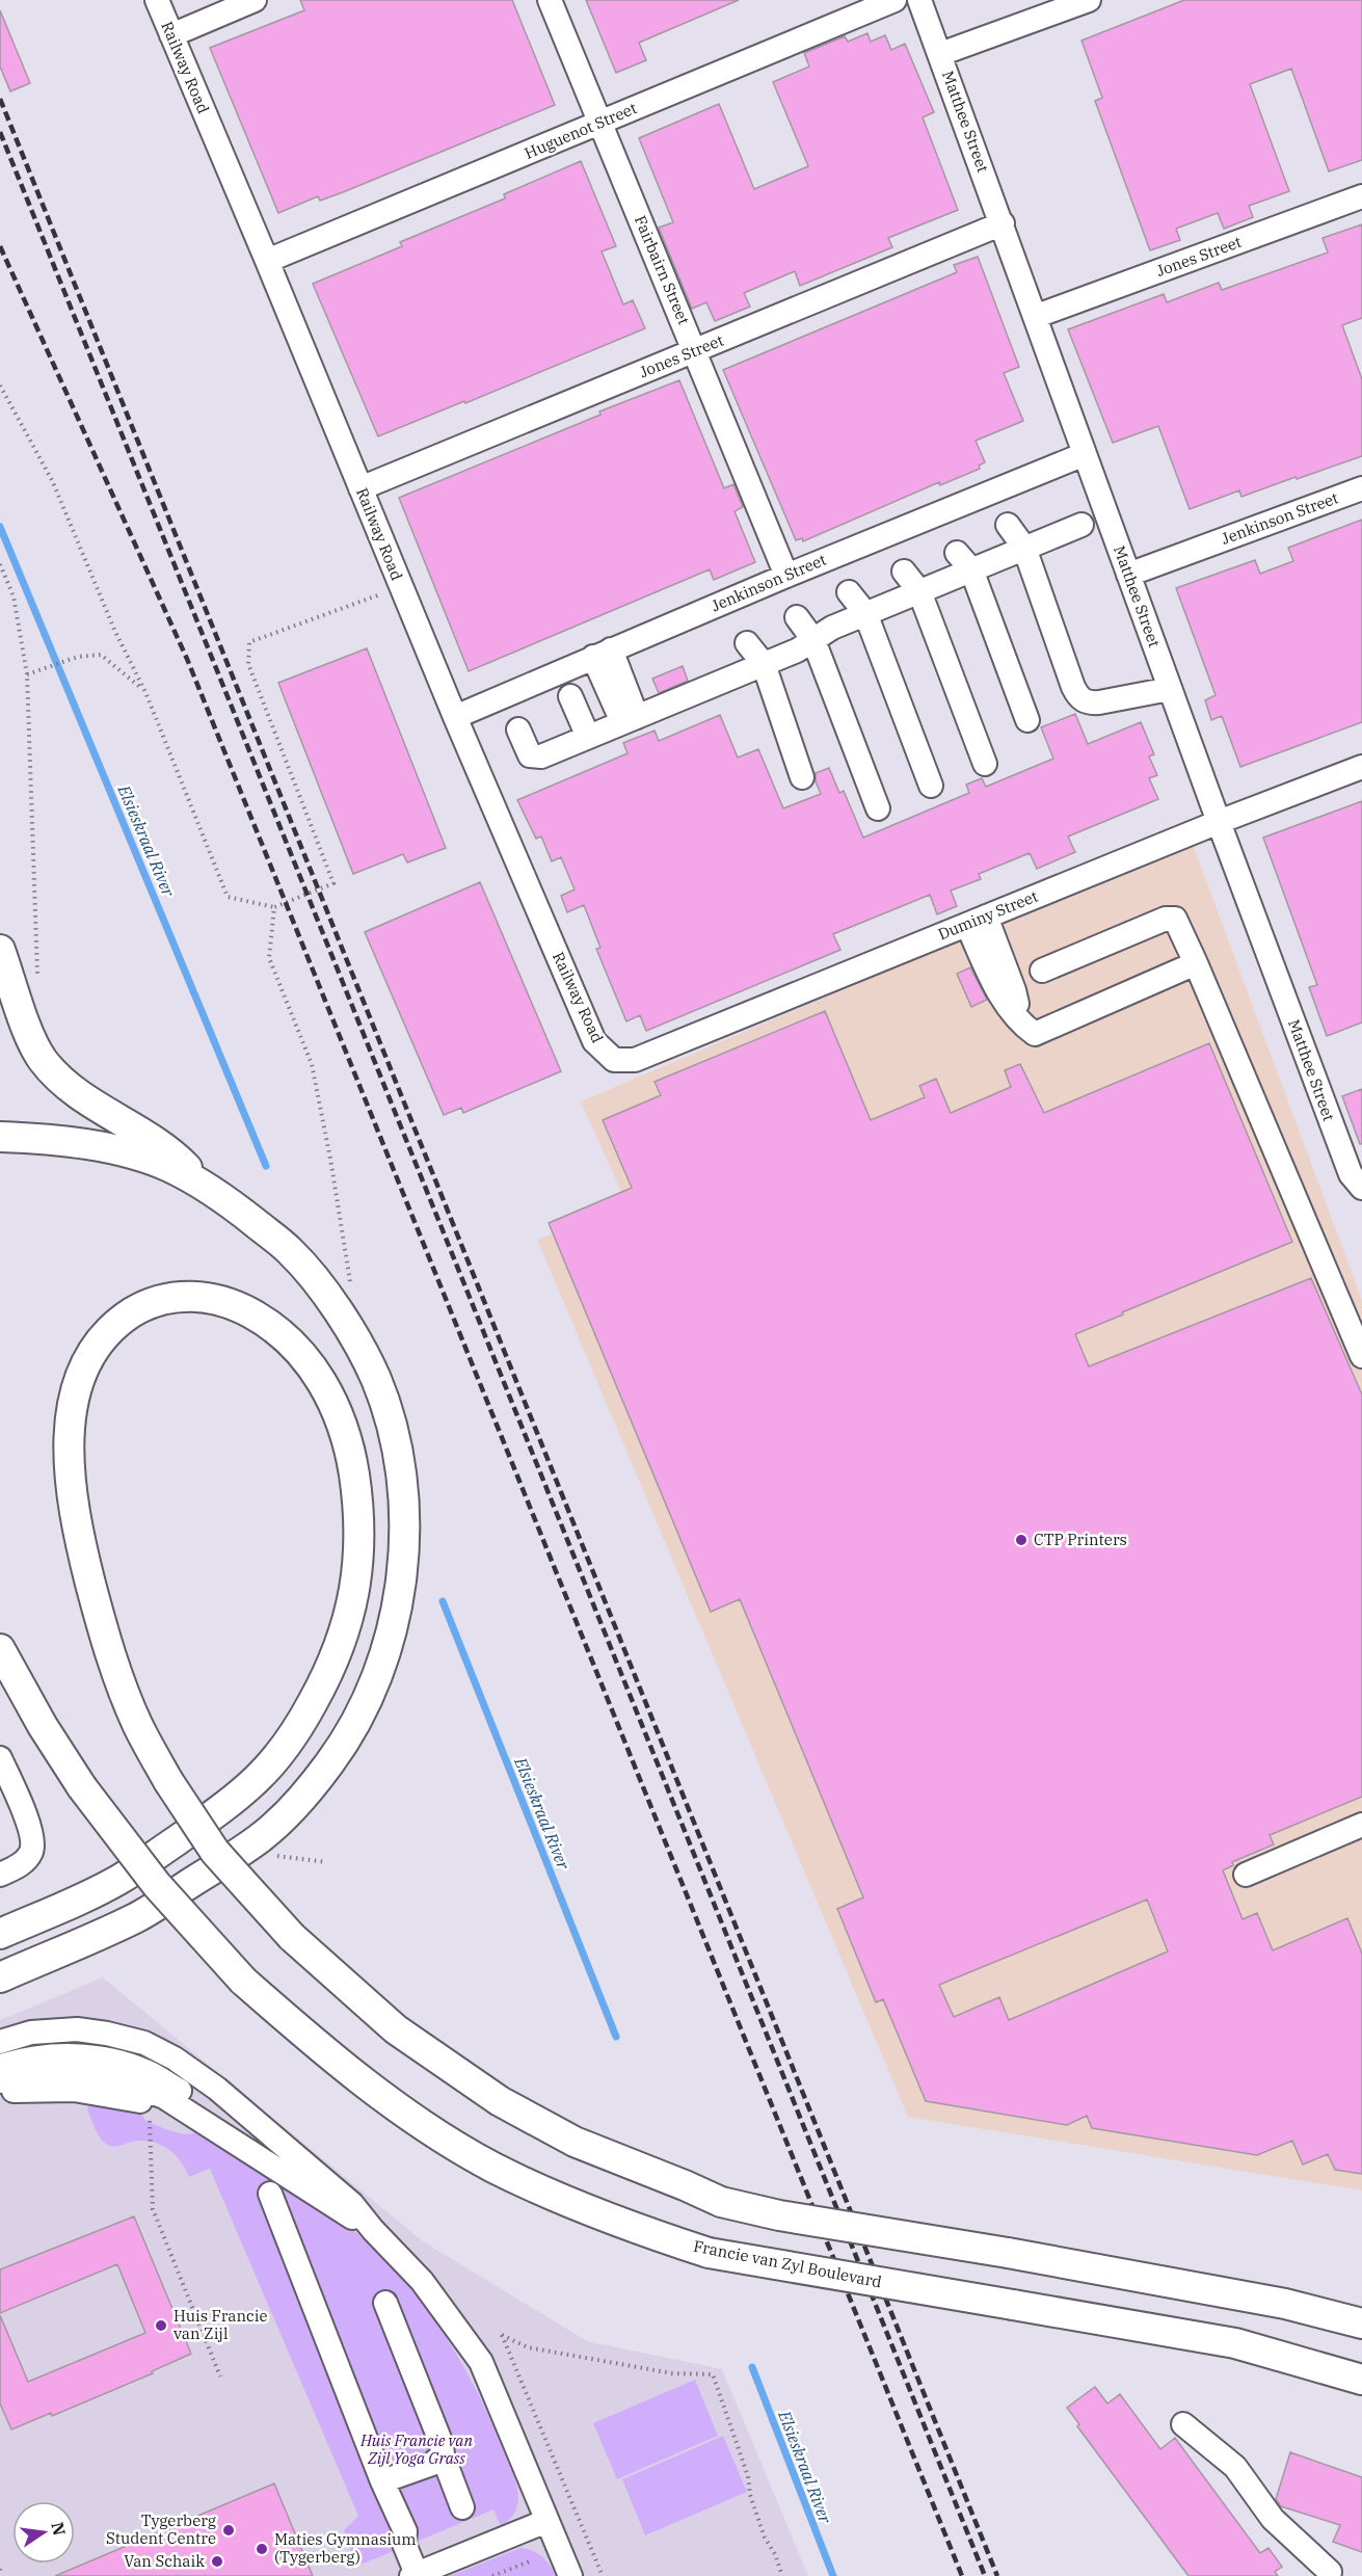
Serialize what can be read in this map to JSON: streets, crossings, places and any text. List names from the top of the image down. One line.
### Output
{"streets":{"main road":["Francie van Zyl Boulevard"],"street":["Railway Road","Matthee Street","Huguenot Street","Jones Street","Fairbairn Street","Jenkinson Street","Duminy Street"]},"crossings":[["Railway Road","Huguenot Street"],["Railway Road","Jones Street"],["Railway Road","Jenkinson Street"],["Railway Road","Duminy Street"],["Matthee Street","Jones Street"],["Matthee Street","Jenkinson Street"],["Matthee Street","Duminy Street"],["Huguenot Street","Fairbairn Street"],["Jones Street","Fairbairn Street"],["Fairbairn Street","Jenkinson Street"]],"water":["Elsieskraal River"],"parks":["Huis Francie van Zijl Yoga Grass"],"places":["CTP Printers","Huis Francie van Zijl","Tygerberg Student Centre","Maties Gymnasium (Tygerberg)","Van Schaik"],"north":"right"}
